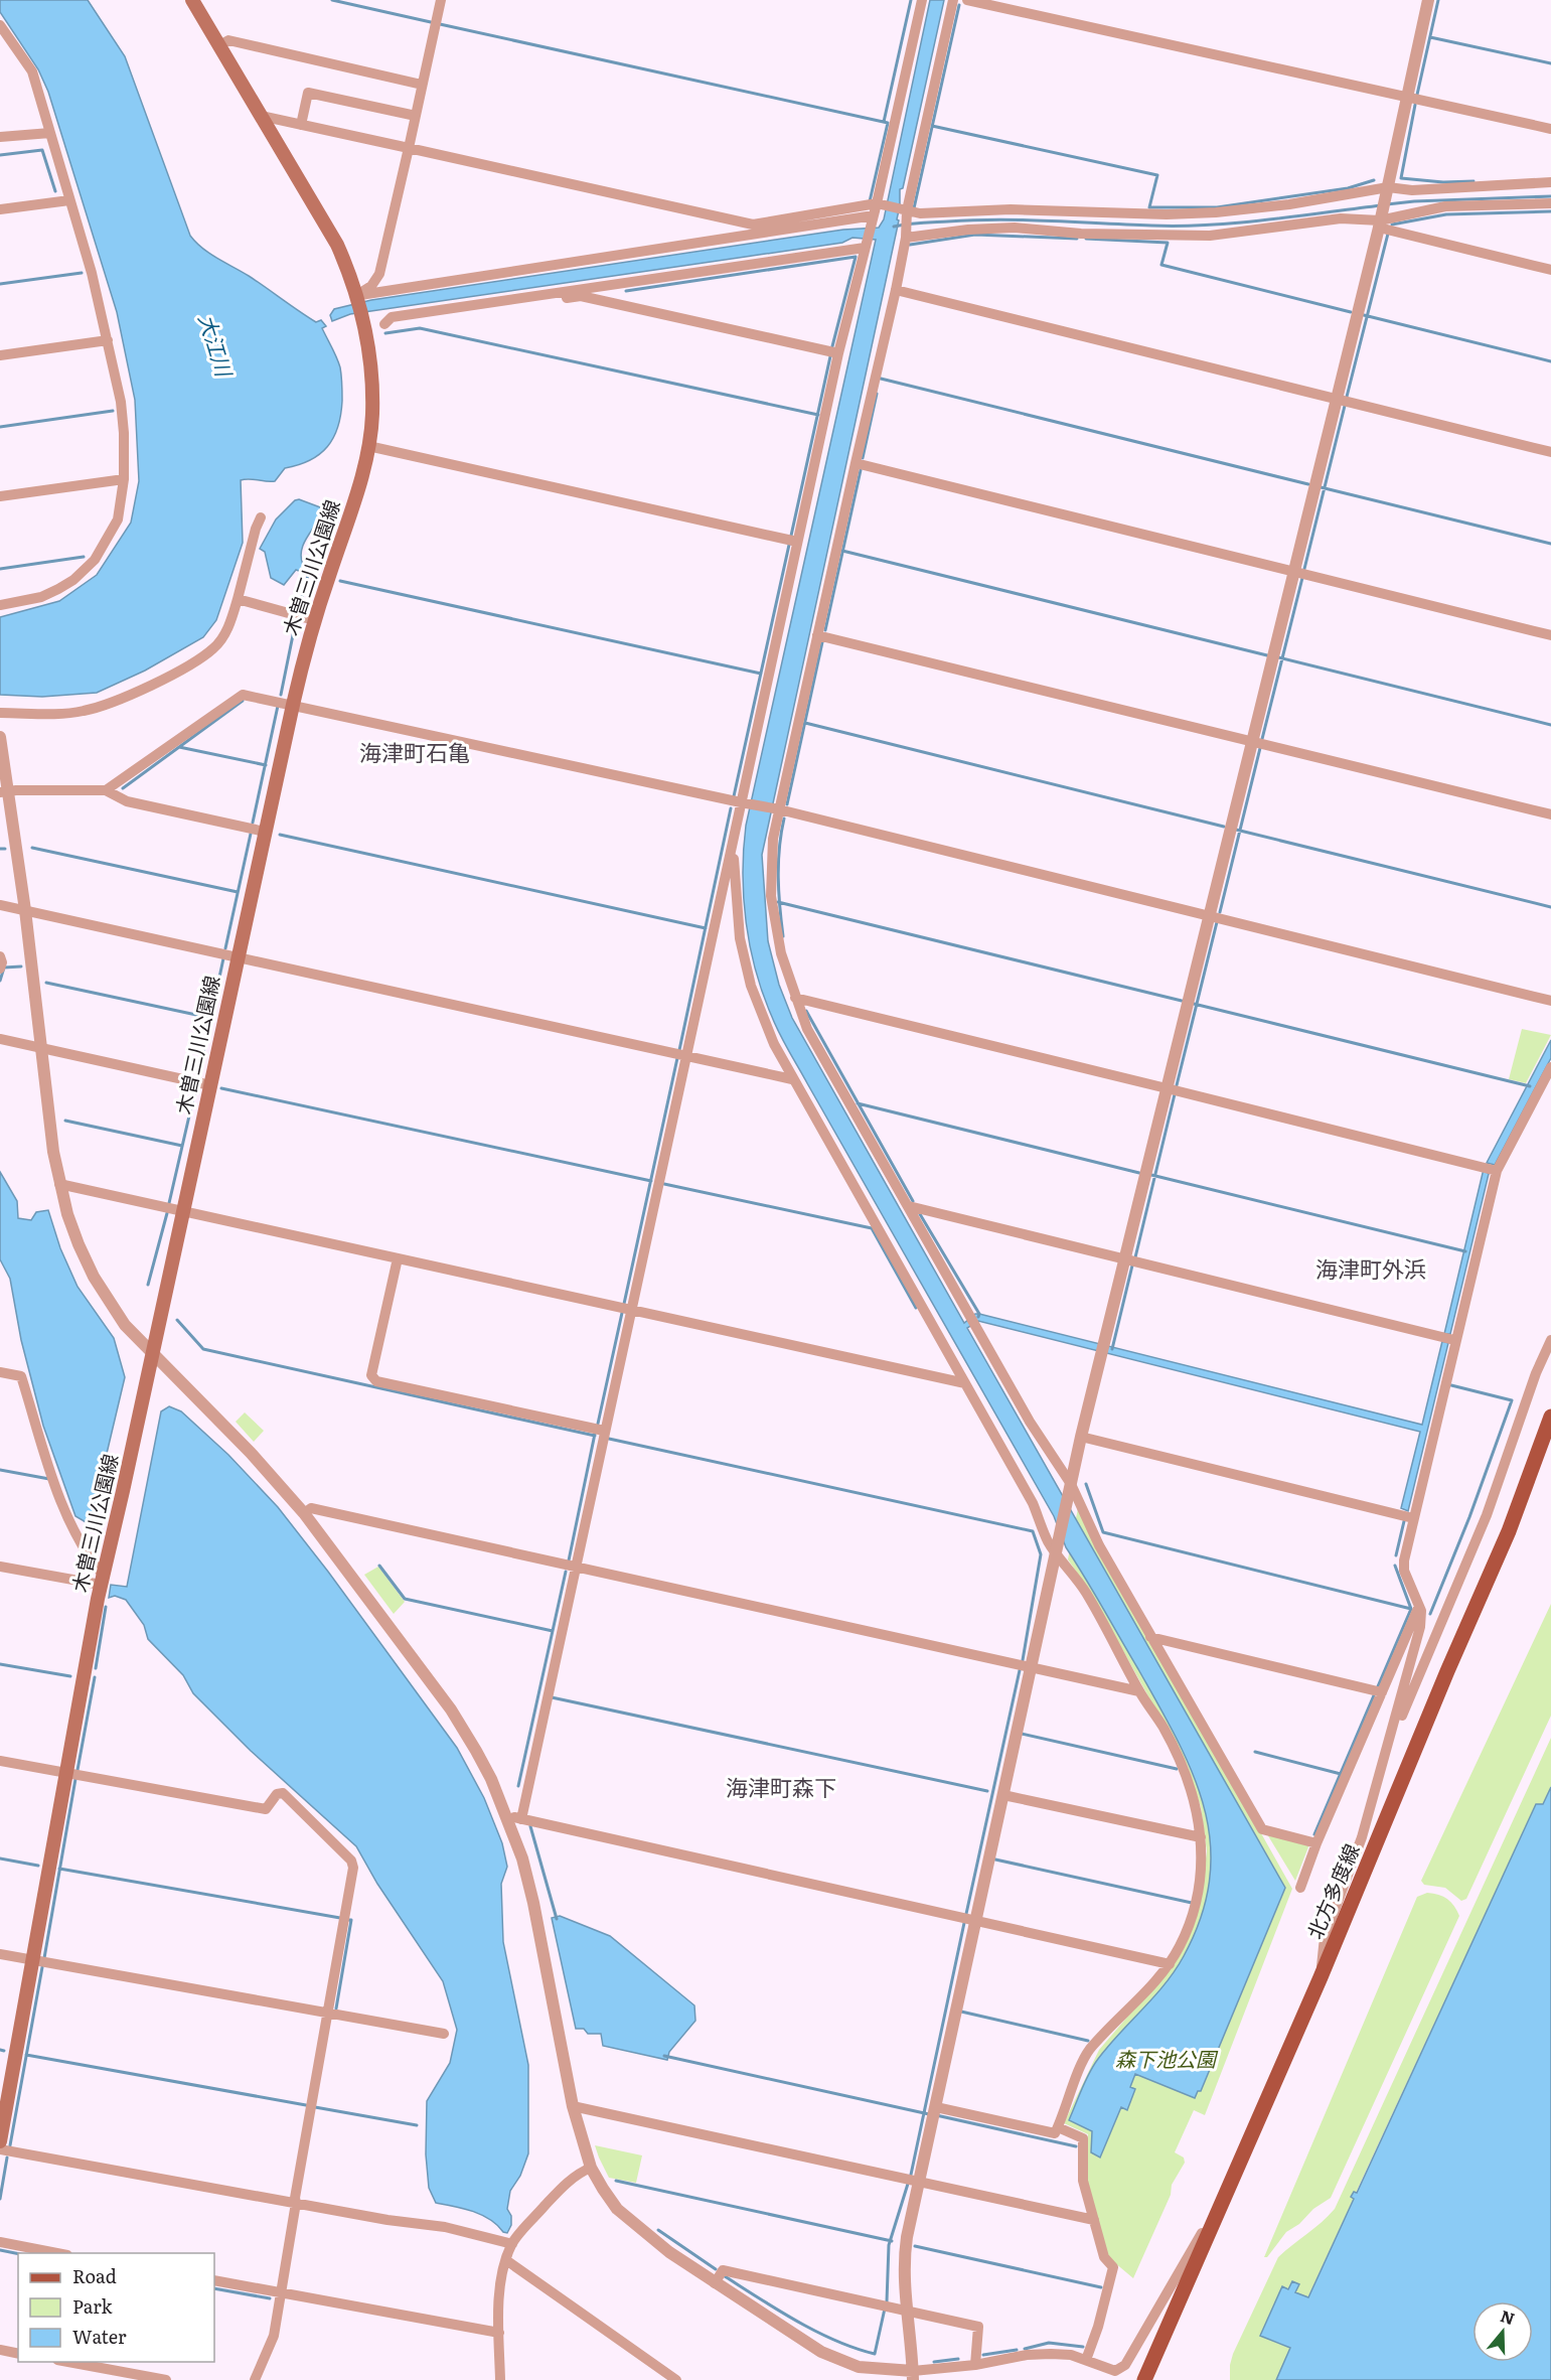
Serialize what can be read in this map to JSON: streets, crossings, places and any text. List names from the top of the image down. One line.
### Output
{"streets":{"main road":["木曽三川公園線","北方多度線"]},"districts":["海津町石亀","海津町外浜","海津町森下"],"water":["大江川"],"parks":["森下池公園"],"legend":["Road","Park","Water"],"north":"top"}
